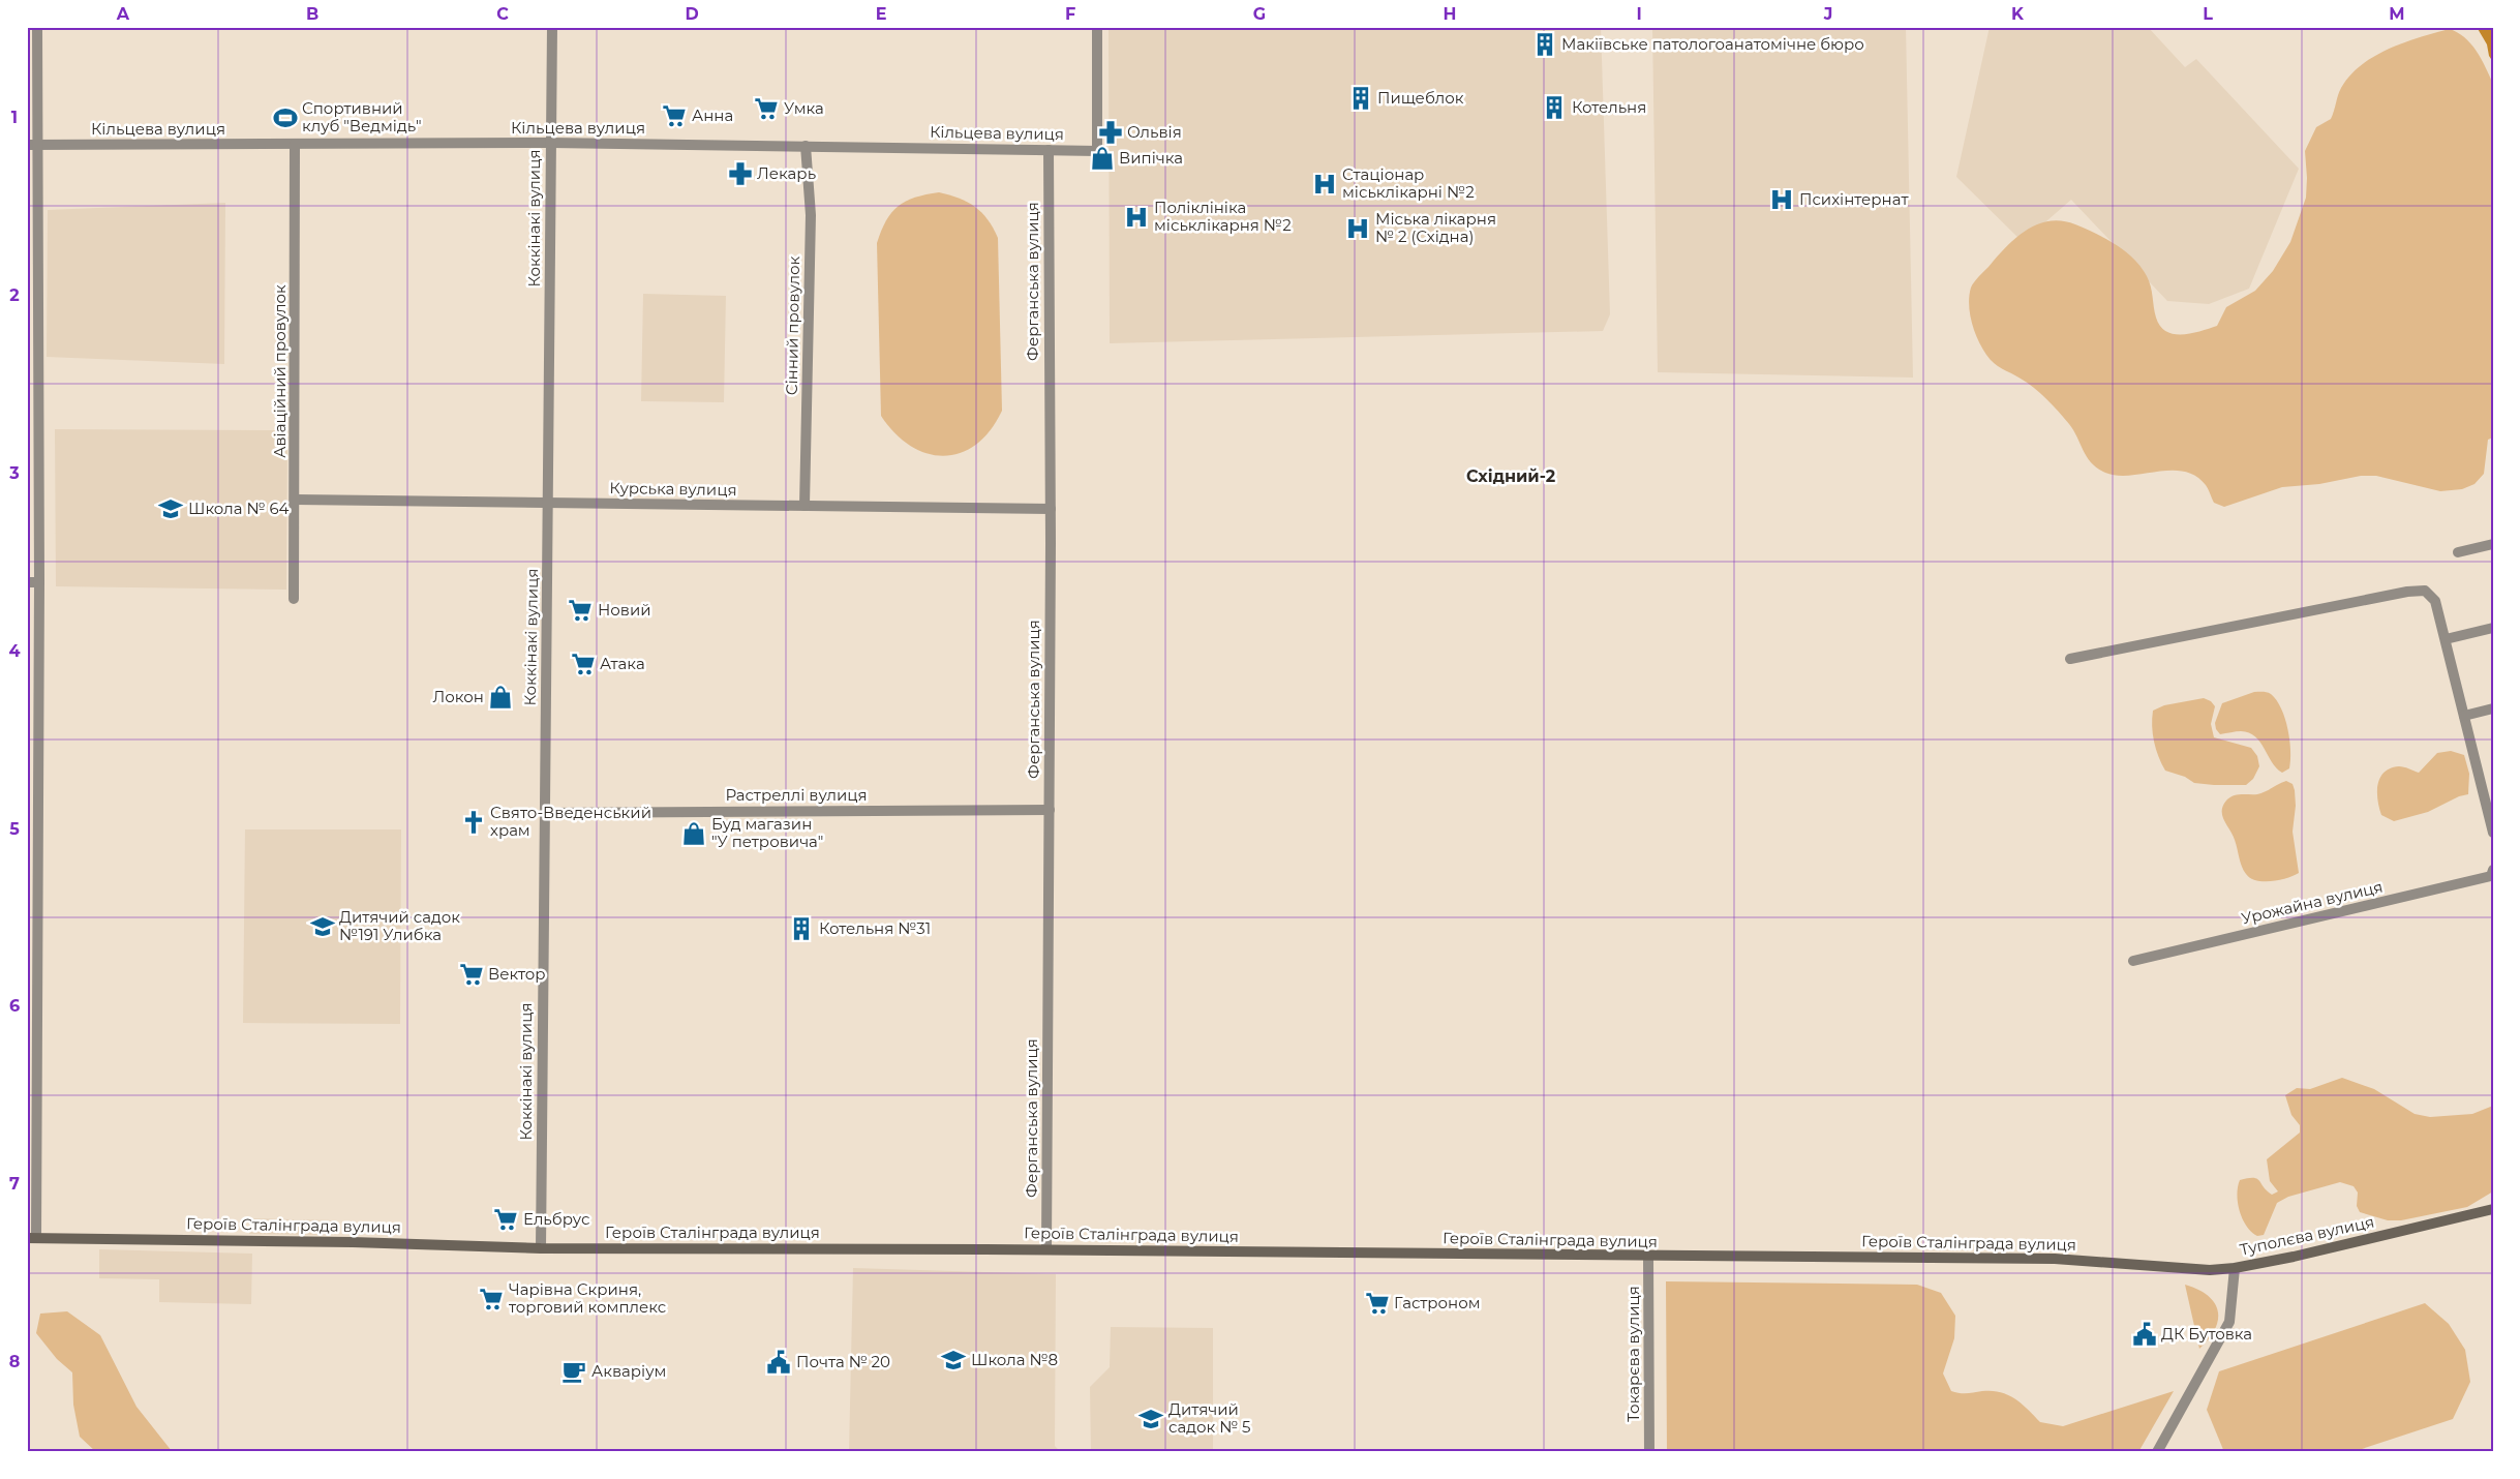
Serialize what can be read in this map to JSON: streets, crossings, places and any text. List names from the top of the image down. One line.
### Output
{"streets":{"main road":["Героїв Сталінграда вулиця","Туполєва вулиця"],"street":["Кільцева вулиця","Коккінакі вулиця","Ферганська вулиця","Сінний провулок","Авіаційний провулок","Курська вулиця","Растреллі вулиця","Урожайна вулиця","Токарєва вулиця"]},"crossings":[["Кільцева вулиця","Коккінакі вулиця"],["Кільцева вулиця","Ферганська вулиця"],["Кільцева вулиця","Сінний провулок"],["Кільцева вулиця","Авіаційний провулок"],["Коккінакі вулиця","Курська вулиця"],["Коккінакі вулиця","Растреллі вулиця"],["Коккінакі вулиця","Героїв Сталінграда вулиця"],["Ферганська вулиця","Курська вулиця"],["Ферганська вулиця","Растреллі вулиця"],["Ферганська вулиця","Героїв Сталінграда вулиця"],["Сінний провулок","Курська вулиця"],["Авіаційний провулок","Курська вулиця"],["Героїв Сталінграда вулиця","Туполєва вулиця"],["Героїв Сталінграда вулиця","Токарєва вулиця"]],"districts":["Східний-2"],"places":{"building":["Макіївське патологоанатомічне бюро","Пищеблок","Котельня","Котельня №31"],"supermarket":["Умка","Анна","Новий","Атака","Вектор","Ельбрус","Чарівна Скриня, торговий комплекс","Гастроном"],"sports":["Спортивний клуб \"Ведмідь\""],"pharmacy":["Ольвія","Лекарь"],"shop":["Випічка","Локон","Буд магазин \"У петровича\""],"hospital":["Стаціонар міськлікарні №2","Психінтернат","Поліклініка міськлікарня №2","Міська лікарня № 2 (Східна)"],"school or university":["Школа № 64","Дитячий садок №191 Улибка","Школа №8","Дитячий садок № 5"],"church":["Свято-Введенський храм"],"public building":["ДК Бутовка","Почта № 20"],"cafe":["Акваріум"]},"grid":{"columns":["A","B","C","D","E","F","G","H","I","J","K","L","M"],"rows":["1","2","3","4","5","6","7","8"]}}
